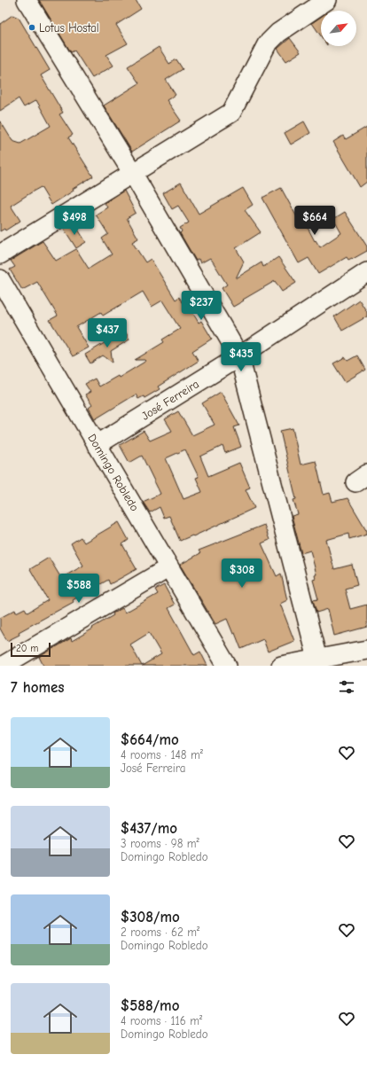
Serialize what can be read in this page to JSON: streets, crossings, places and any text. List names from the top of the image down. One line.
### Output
{"streets":{"street":["José Ferreira","Domingo Robledo"]},"crossings":[["José Ferreira","Domingo Robledo"]],"places":["Lotus Hostal"],"scale_bar":"20 m","north":"top right","page":{"price":["$498","$664","$237","$437","$435","$308","$588"],"scale":"20 m","heading":"7 homes","list":[{"name":"$664/mo","note":"4 rooms · 148 m² · José Ferreira"},{"name":"$437/mo","note":"3 rooms · 98 m² · Domingo Robledo"},{"name":"$308/mo","note":"2 rooms · 62 m² · Domingo Robledo"},{"name":"$588/mo","note":"4 rooms · 116 m² · Domingo Robledo"}]}}
